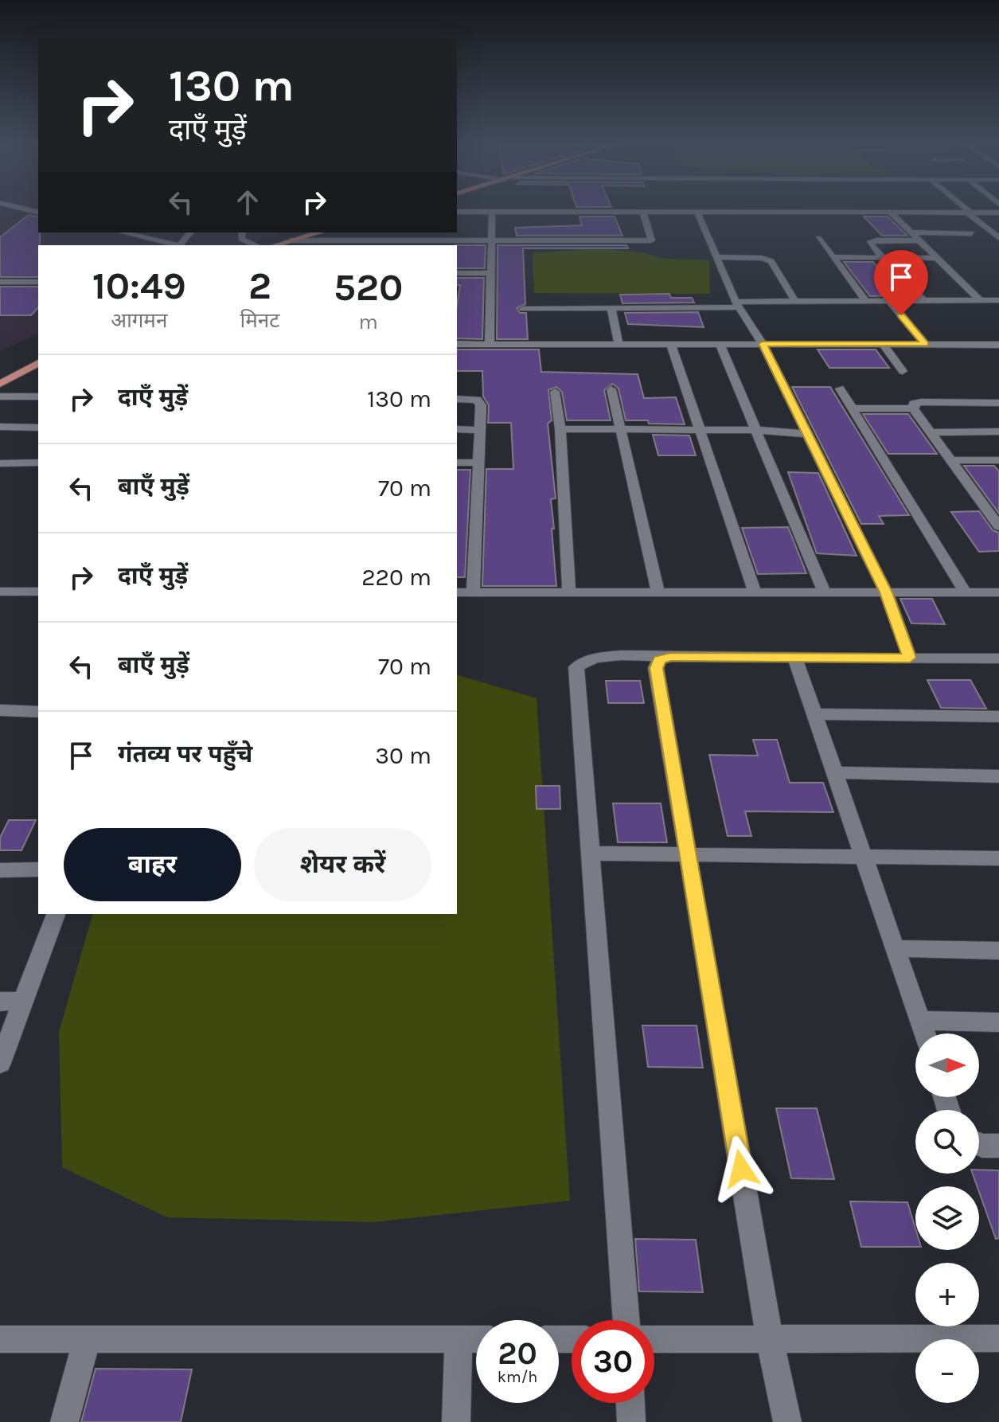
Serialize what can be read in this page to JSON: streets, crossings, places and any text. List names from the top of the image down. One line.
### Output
{"north":"right","page":{"turn":["130 m","दाएँ मुड़ें"],"eta":["10:49","आगमन","2","मिनट","520","m"],"list":[{"name":"दाएँ मुड़ें","value":"130 m"},{"name":"बाएँ मुड़ें","value":"70 m"},{"name":"दाएँ मुड़ें","value":"220 m"},{"name":"बाएँ मुड़ें","value":"70 m"},{"name":"गंतव्य पर पहुँचे","value":"30 m"}],"buttons":["बाहर","शेयर करें"],"map_buttons":["+","−"],"speed":"20 km/h","limit":"30"}}
